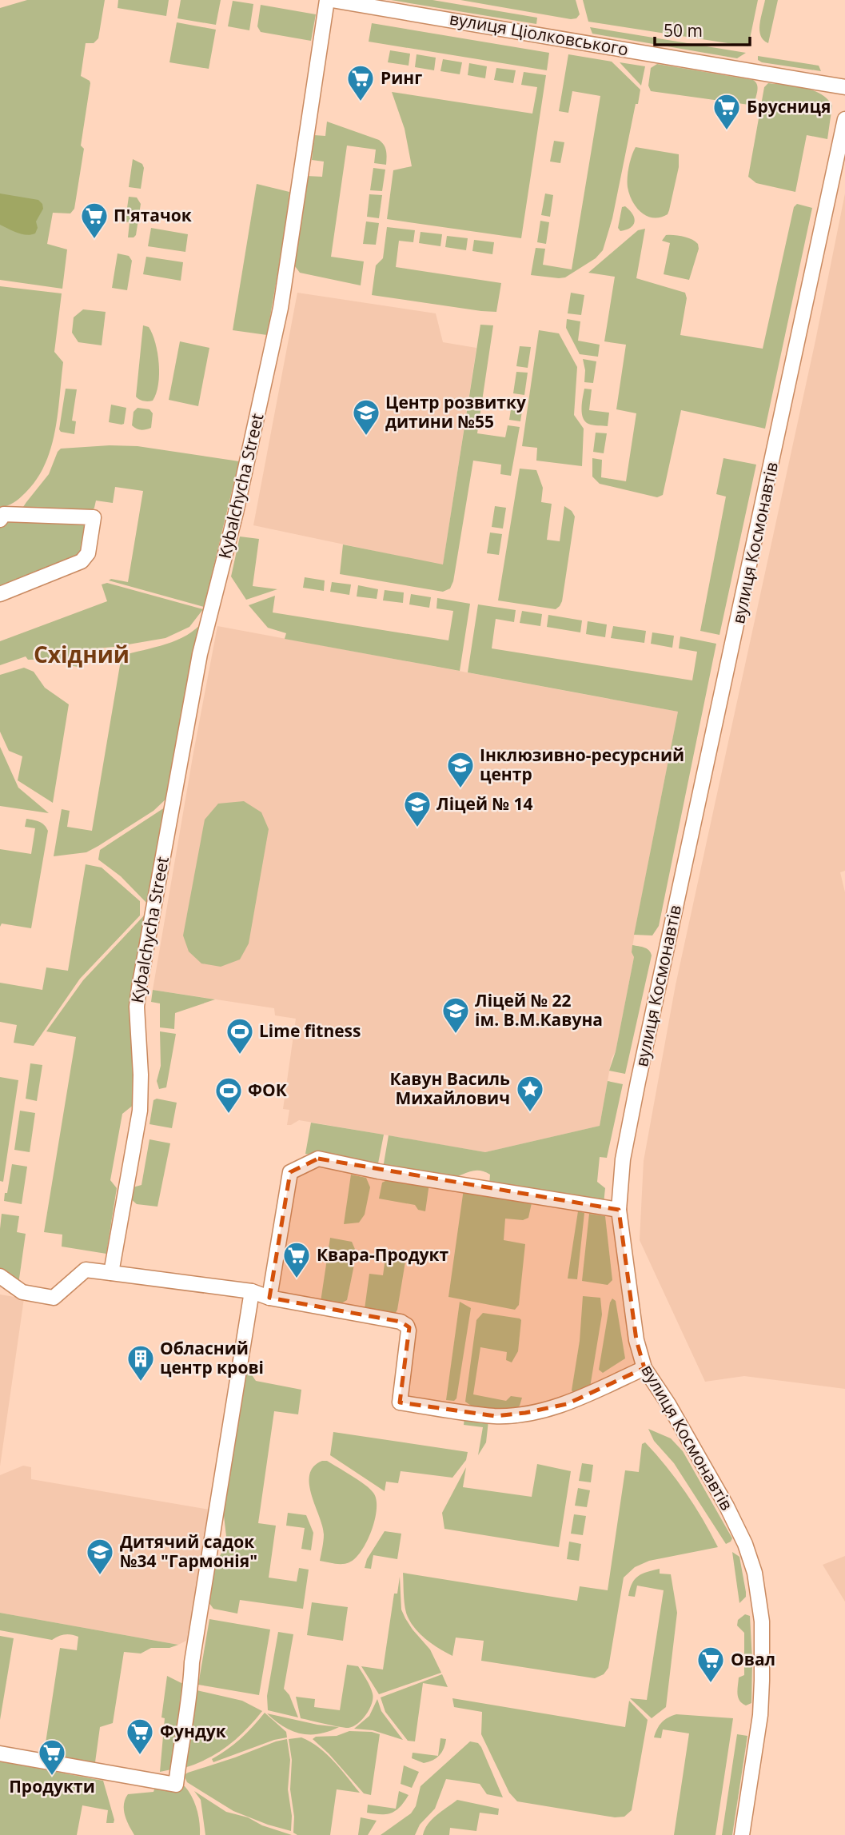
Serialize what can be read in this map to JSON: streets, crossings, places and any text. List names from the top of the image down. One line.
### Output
{"streets":{"street":["вулиця Ціолковського","Kybalchycha Street","вулиця Космонавтів"]},"districts":["Східний"],"places":{"supermarket":["Ринг","Брусниця","П'ятачок","Квара-Продукт","Овал","Фундук","Продукти"],"school or university":["Центр розвитку дитини №55","Інклюзивно-ресурсний центр","Ліцей № 14","Ліцей № 22 ім. В.М.Кавуна","Дитячий садок №34 \"Гармонія\""],"sports":["Lime fitness","ФОК"],"place":["Кавун Василь Михайлович"],"building":["Обласний центр крові"]},"scale_bar":"50 m"}
